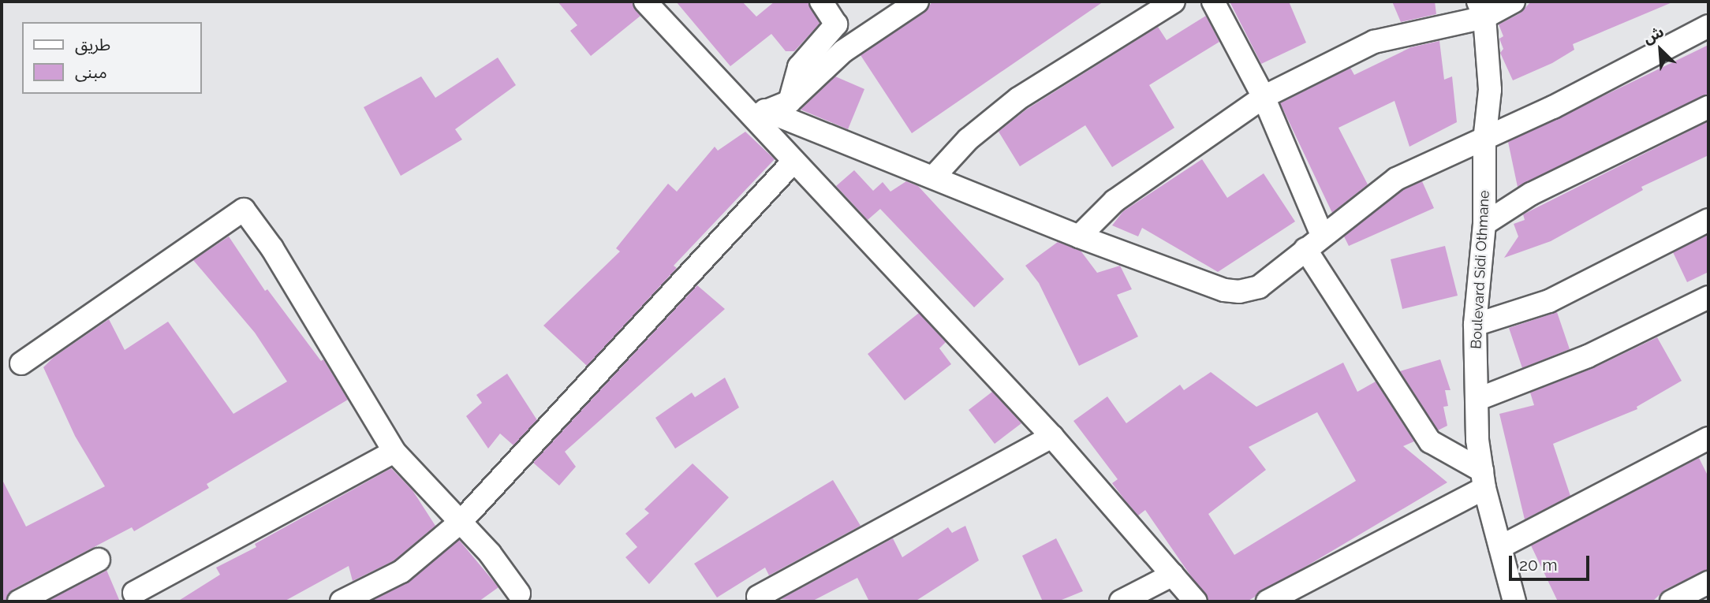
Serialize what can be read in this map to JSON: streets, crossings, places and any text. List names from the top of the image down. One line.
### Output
{"streets":{"street":["Boulevard Sidi Othmane"]},"legend":["طريق","مبنى"],"scale_bar":"20 m","north":"top left"}
